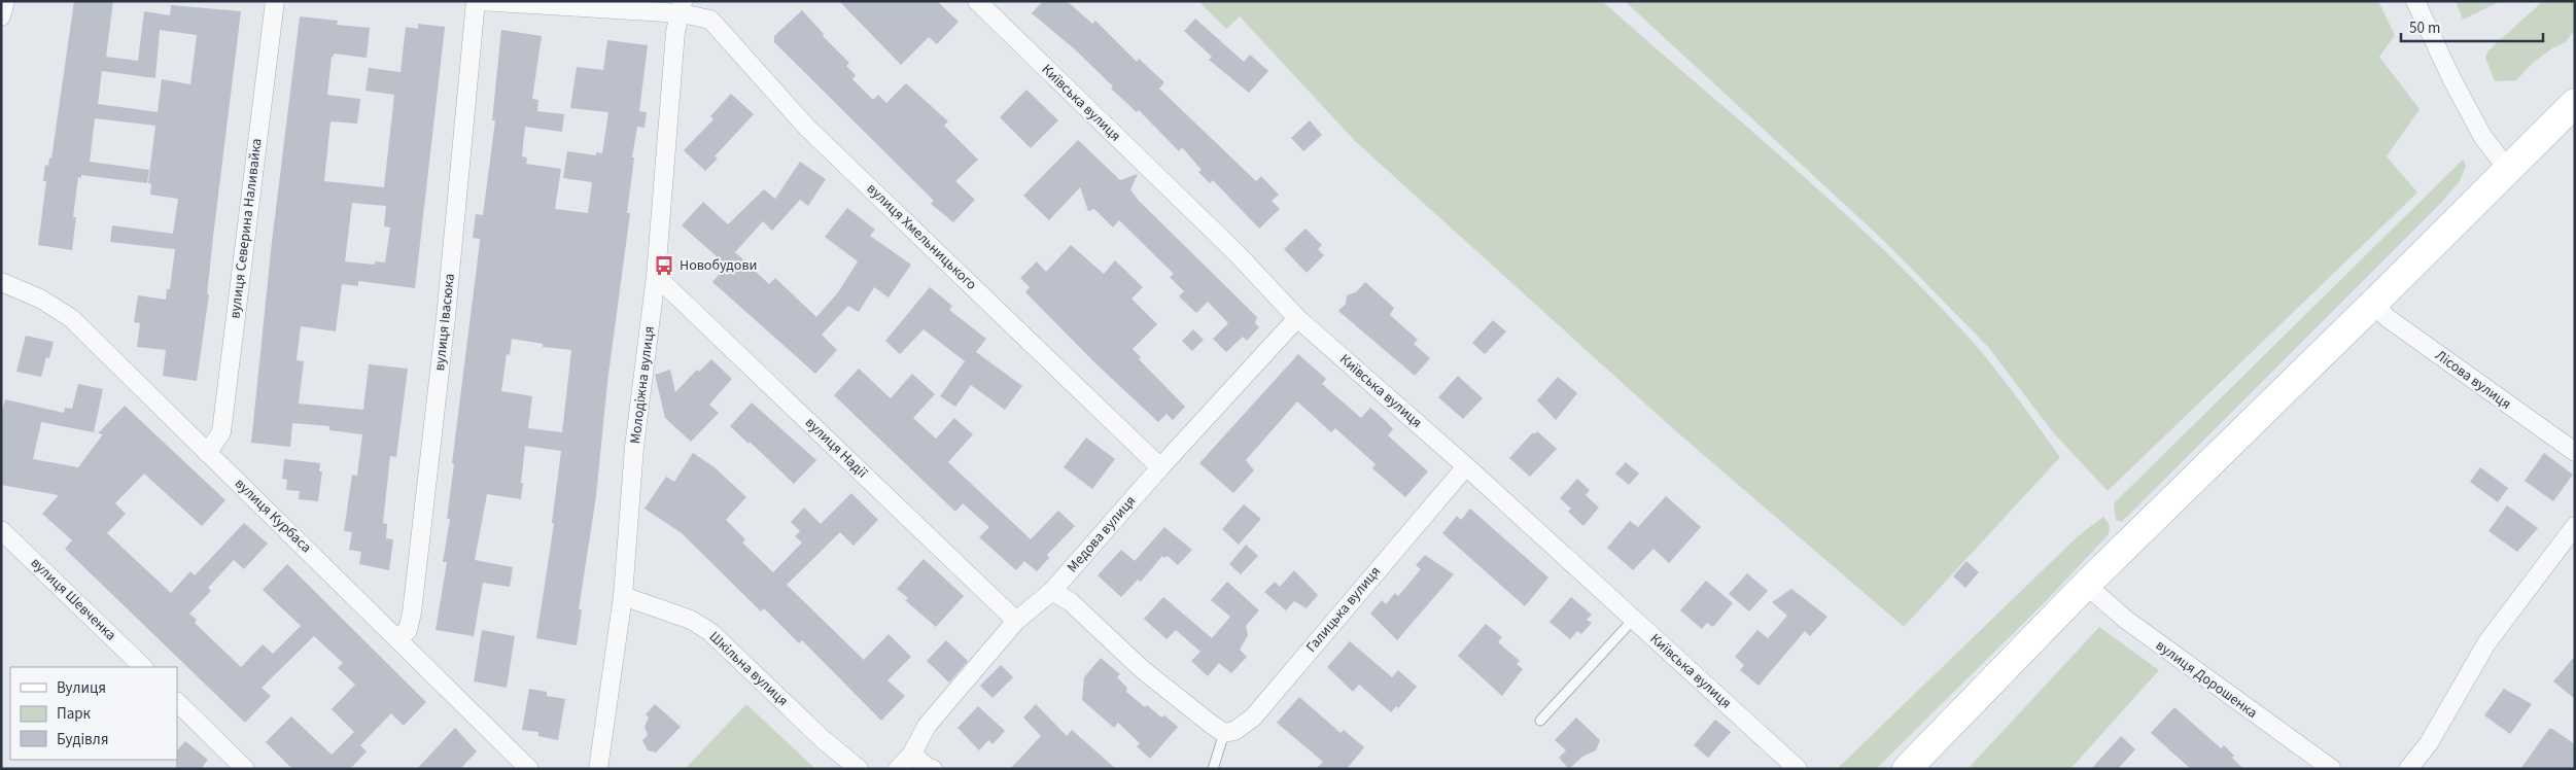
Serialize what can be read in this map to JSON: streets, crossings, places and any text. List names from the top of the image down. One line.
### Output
{"streets":{"street":["Київська вулиця","вулиця Северина Наливайка","вулиця Хмельницького","вулиця Івасюка","Лісова вулиця","Молодіжна вулиця","вулиця Надії","вулиця Курбаса","Медова вулиця","вулиця Шевченка","Галицька вулиця","Шкільна вулиця","вулиця Дорошенка"]},"crossings":[["Київська вулиця","Медова вулиця"],["Київська вулиця","Галицька вулиця"],["вулиця Северина Наливайка","вулиця Курбаса"],["вулиця Хмельницького","Молодіжна вулиця"],["вулиця Хмельницького","Медова вулиця"],["вулиця Івасюка","вулиця Курбаса"],["Молодіжна вулиця","вулиця Надії"],["Молодіжна вулиця","Шкільна вулиця"],["вулиця Надії","Медова вулиця"]],"places":{"bus stop":["Новобудови"]},"legend":["Вулиця","Парк","Будівля"],"scale_bar":"50 m"}
